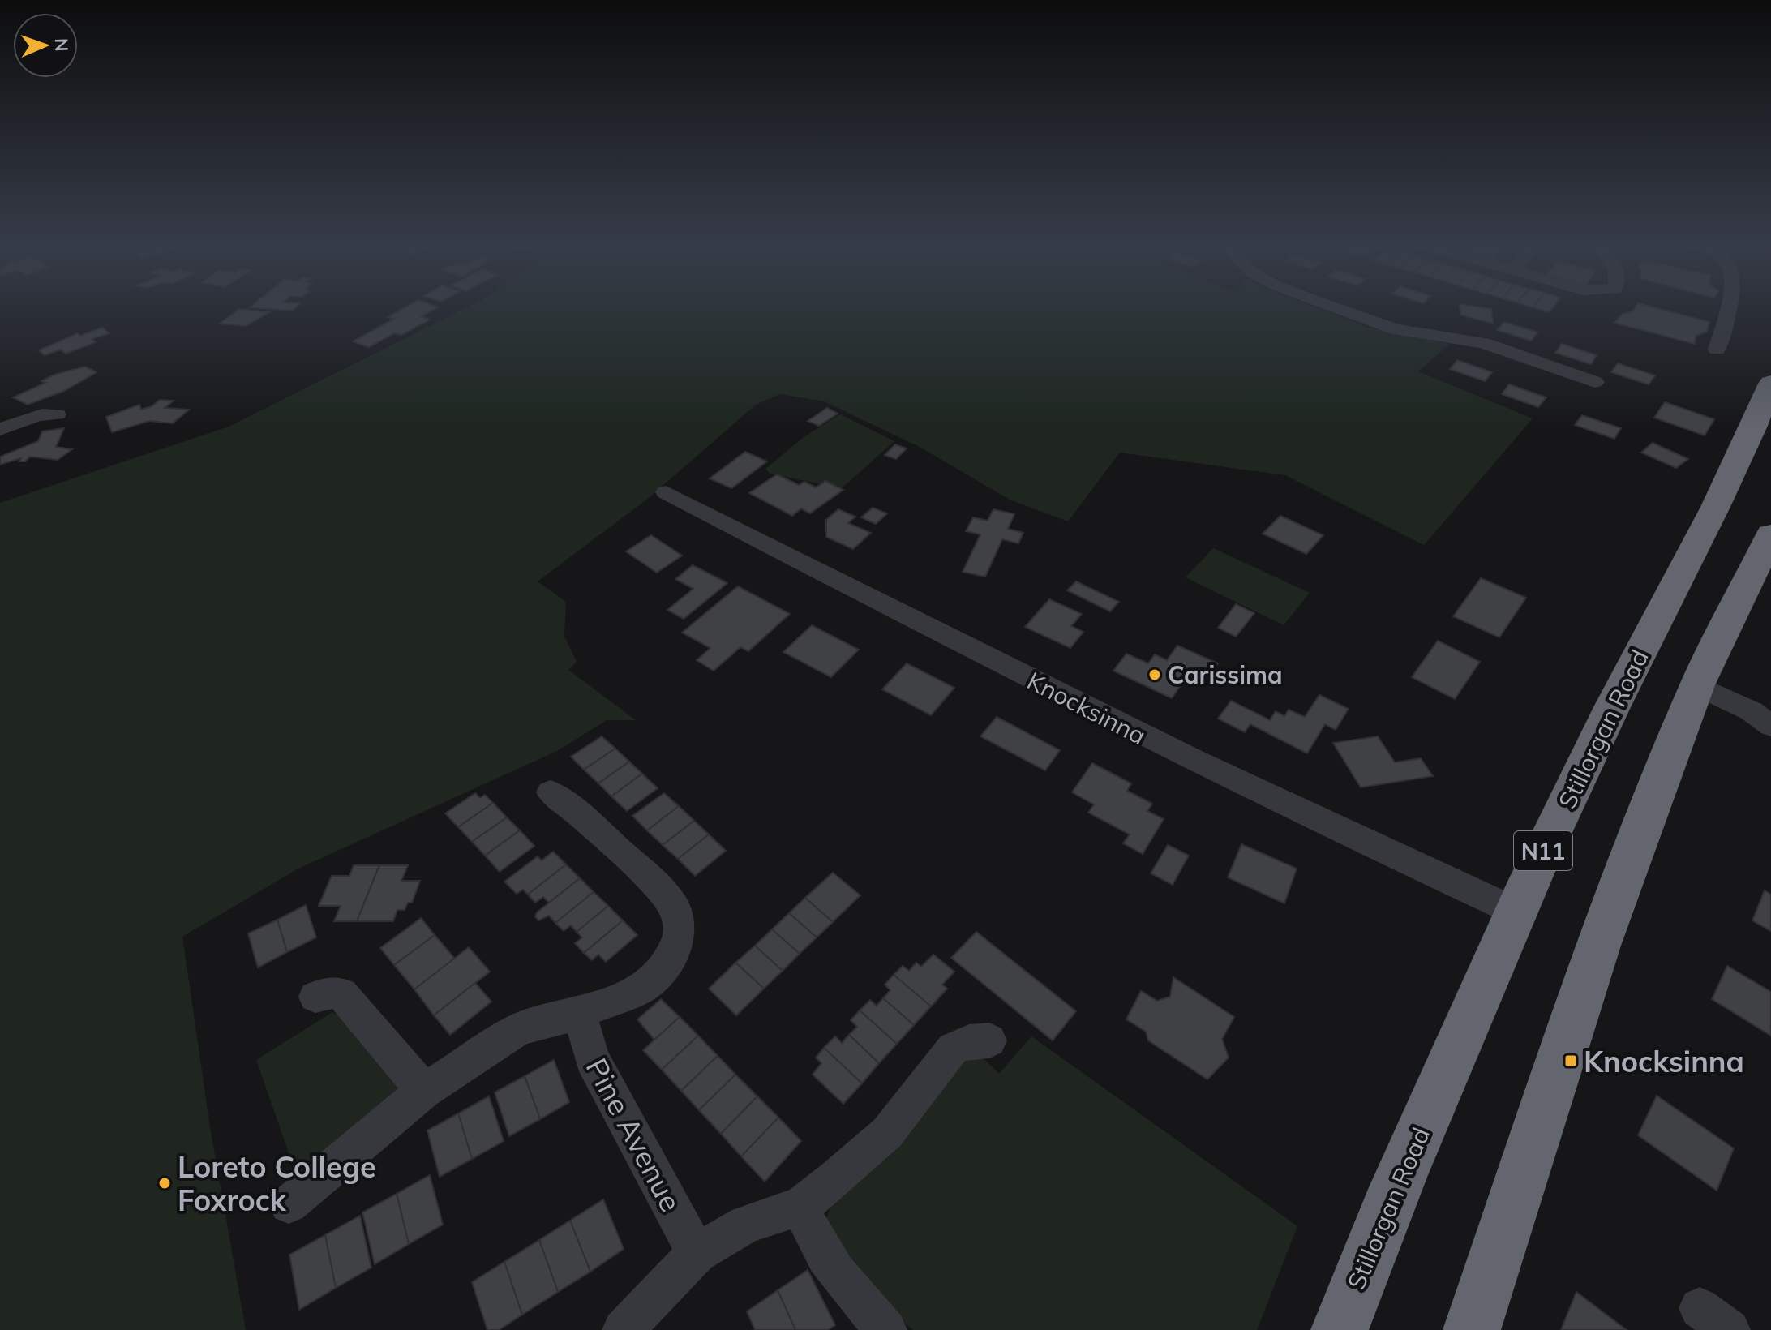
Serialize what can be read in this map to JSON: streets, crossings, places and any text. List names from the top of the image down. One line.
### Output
{"streets":{"highway":["Stillorgan Road","N11"],"street":["Knocksinna","Pine Avenue"]},"crossings":[["Knocksinna","Stillorgan Road"]],"places":{"other":["Carissima","Loreto College Foxrock"],"transit":["Knocksinna"]},"north":"right"}
